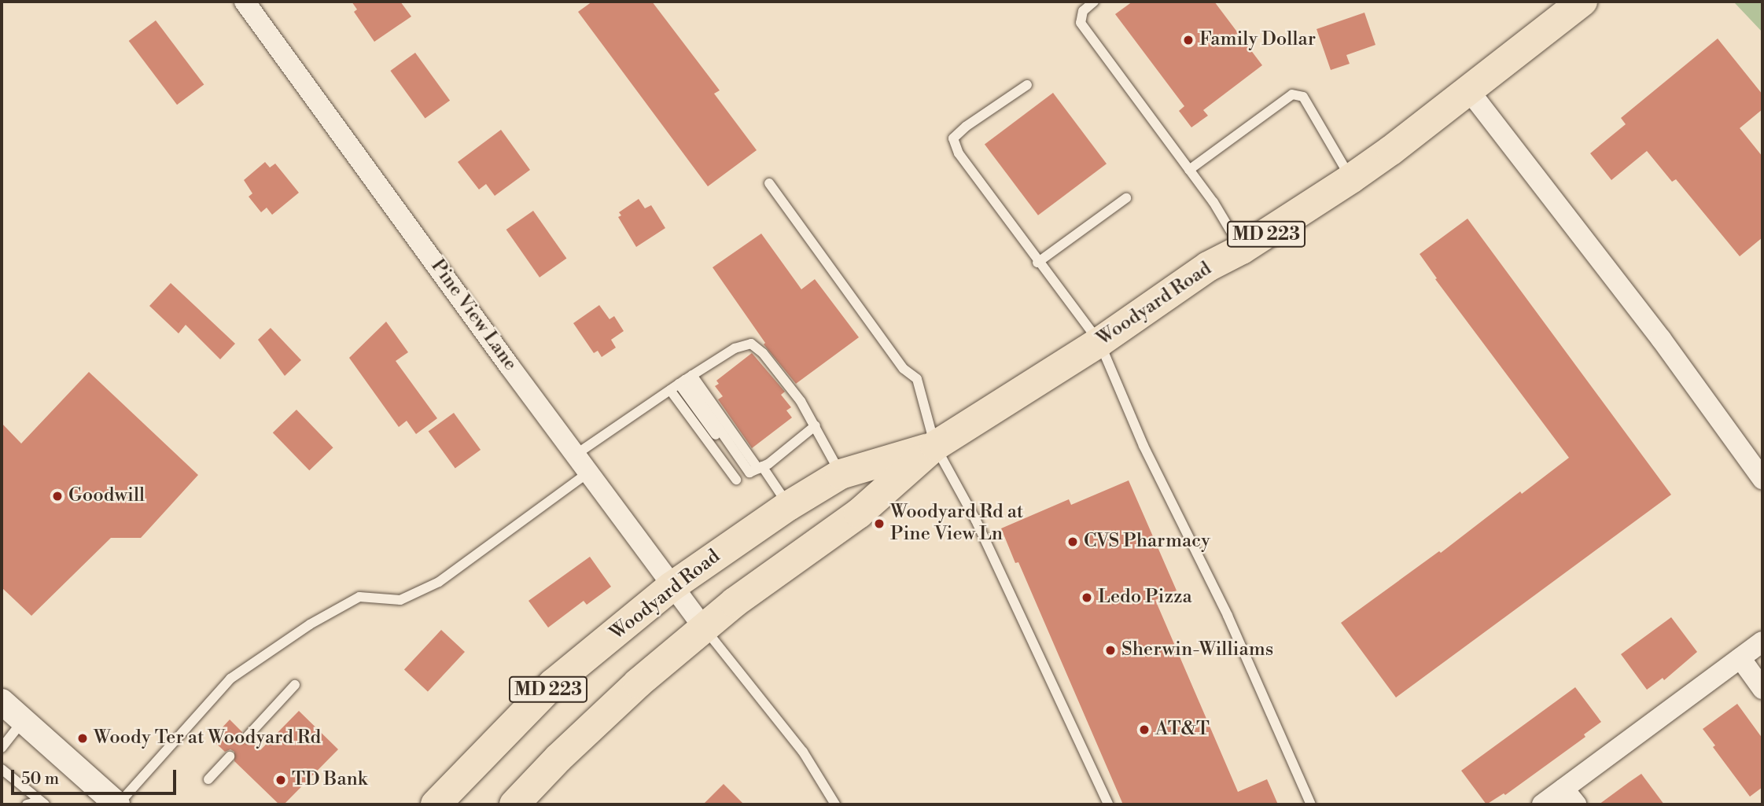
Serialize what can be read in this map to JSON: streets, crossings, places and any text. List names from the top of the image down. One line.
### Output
{"streets":{"main road":["MD 223","Woodyard Road"],"street":["Pine View Lane"]},"crossings":[["Woodyard Road","Pine View Lane"]],"places":["Family Dollar","Goodwill","Woodyard Rd at Pine View Ln","CVS Pharmacy","Ledo Pizza","Sherwin-Williams","AT&T","Woody Ter at Woodyard Rd","TD Bank"],"scale_bar":"50 m"}
